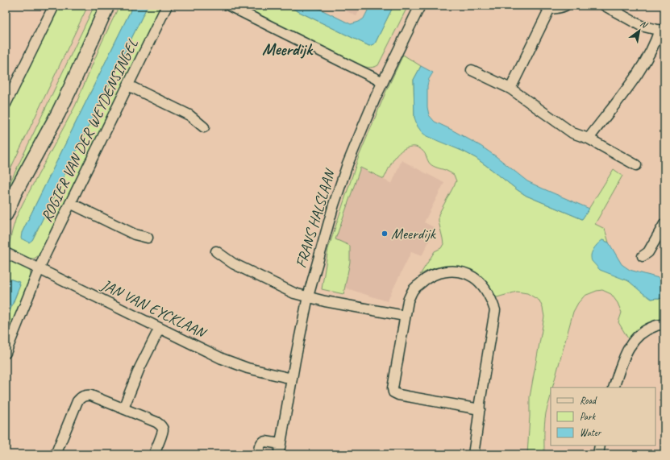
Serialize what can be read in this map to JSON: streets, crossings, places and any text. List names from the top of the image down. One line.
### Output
{"streets":{"street":["ROGIER VAN DER WEYDENSINGEL","FRANS HALSLAAN","JAN VAN EYCKLAAN"]},"crossings":[["ROGIER VAN DER WEYDENSINGEL","JAN VAN EYCKLAAN"],["FRANS HALSLAAN","JAN VAN EYCKLAAN"]],"districts":["Meerdijk"],"places":["Meerdijk"],"legend":["Road","Park","Water"],"north":"top right"}
